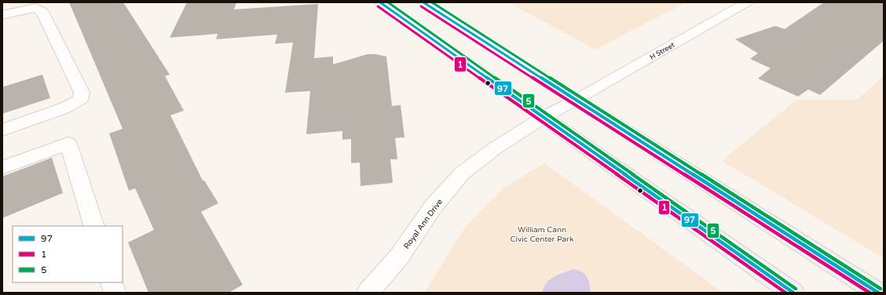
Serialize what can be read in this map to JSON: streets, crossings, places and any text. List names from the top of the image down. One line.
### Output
{"streets":{"street":["H Street","Royal Ann Drive"]},"crossings":[["H Street","Royal Ann Drive"]],"parks":["William Cann Civic Center Park"],"lines":["transit line 97","transit line 5","transit line 1"],"legend":["97","1","5"]}
